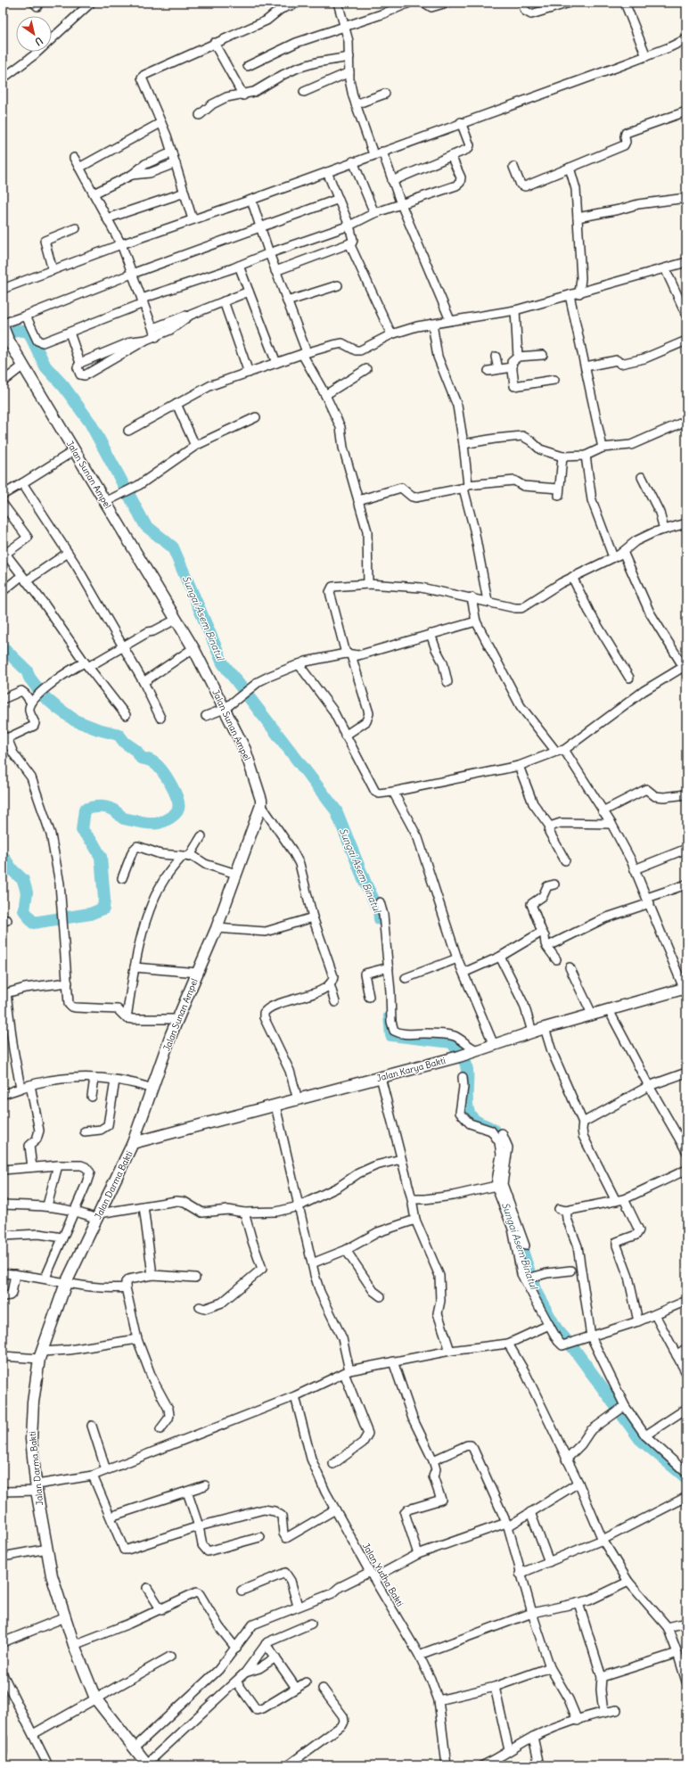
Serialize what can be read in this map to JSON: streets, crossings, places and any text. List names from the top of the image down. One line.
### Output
{"streets":{"street":["Jalan Sunan Ampel","Jalan Karya Bakti","Jalan Darma Bakti","Jalan Yudha Bakti"]},"crossings":[["Jalan Sunan Ampel","Jalan Karya Bakti"],["Jalan Sunan Ampel","Jalan Darma Bakti"],["Jalan Karya Bakti","Jalan Darma Bakti"]],"water":["Sungai Asem Binatul"],"north":"bottom right"}
